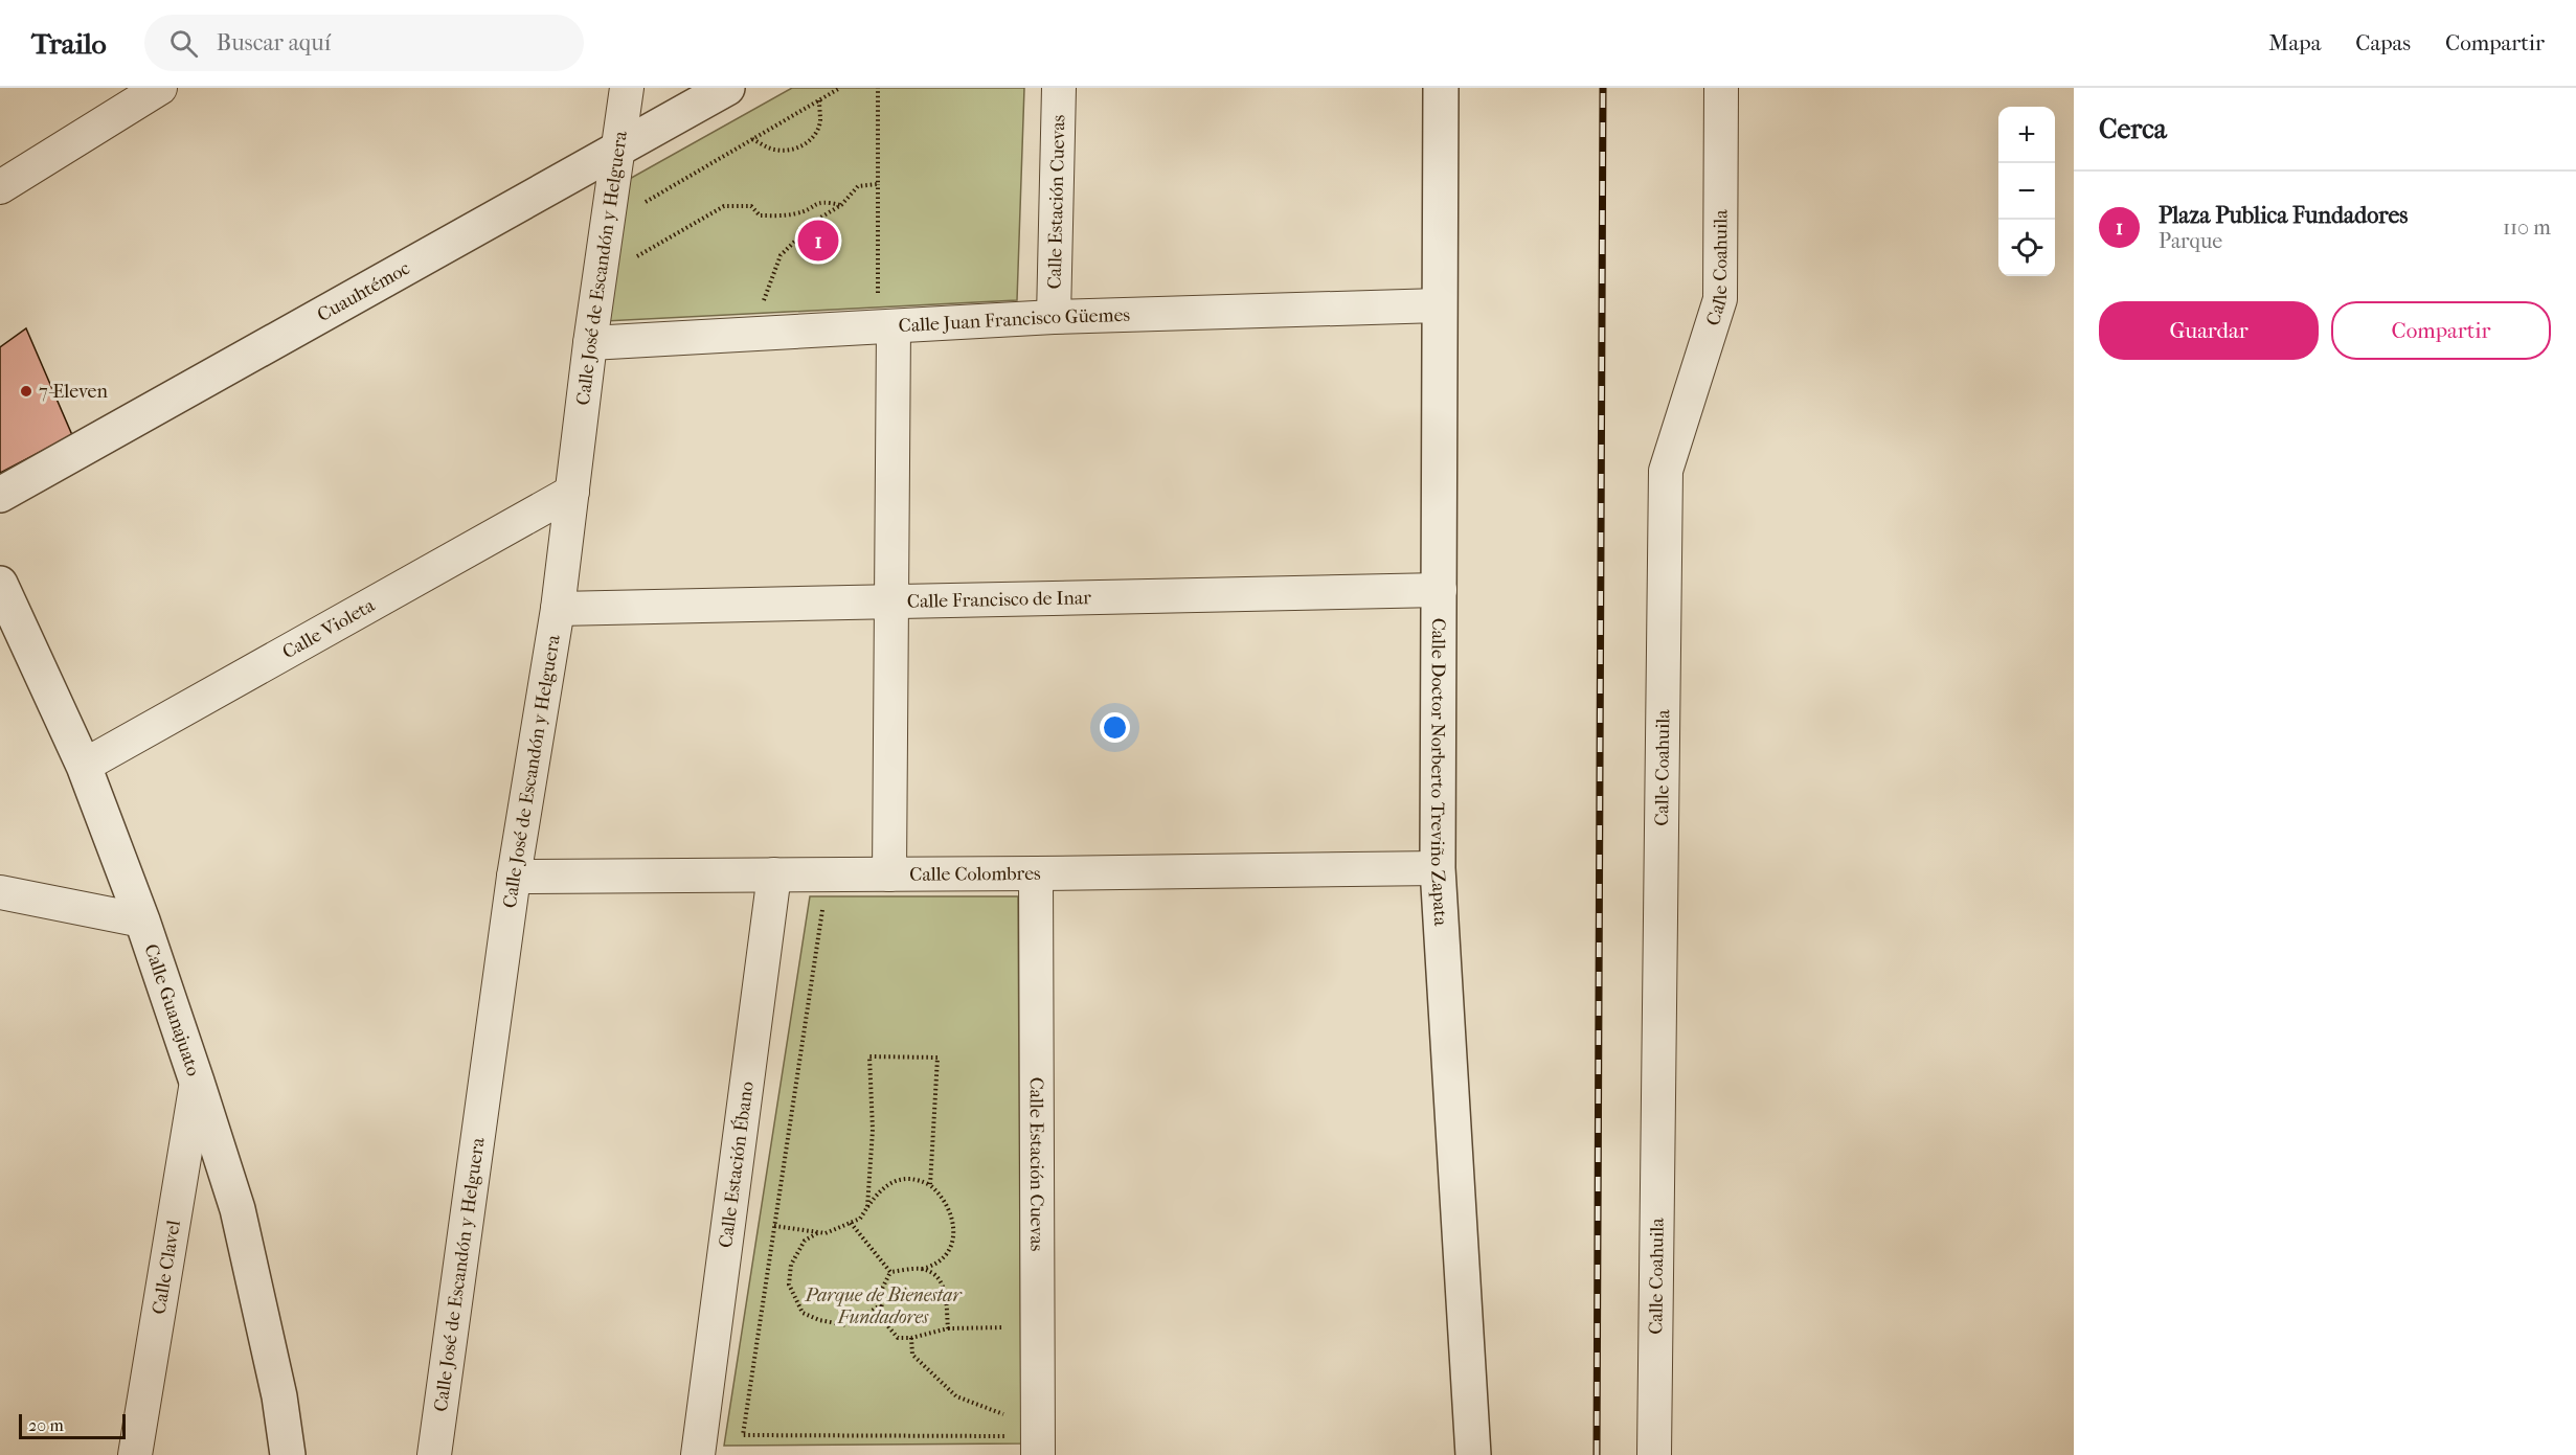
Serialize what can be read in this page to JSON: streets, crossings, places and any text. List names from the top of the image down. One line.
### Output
{"streets":{"street":["Calle Estación Cuevas","Calle Coahuila","Calle José de Escandón y Helguera","Cuauhtémoc","Calle Juan Francisco Güemes","Calle Francisco de Inar","Calle Violeta","Calle Doctor Norberto Treviño Zapata","Calle Colombres","Calle Guanajuato","Calle Estación Ébano","Calle Clavel"]},"crossings":[["Calle Estación Cuevas","Calle Juan Francisco Güemes"],["Calle Estación Cuevas","Calle Colombres"],["Calle José de Escandón y Helguera","Cuauhtémoc"],["Calle José de Escandón y Helguera","Calle Juan Francisco Güemes"],["Calle José de Escandón y Helguera","Calle Francisco de Inar"],["Calle José de Escandón y Helguera","Calle Violeta"],["Calle José de Escandón y Helguera","Calle Colombres"],["Calle Juan Francisco Güemes","Calle Doctor Norberto Treviño Zapata"],["Calle Francisco de Inar","Calle Doctor Norberto Treviño Zapata"],["Calle Violeta","Calle Guanajuato"],["Calle Doctor Norberto Treviño Zapata","Calle Colombres"],["Calle Colombres","Calle Estación Ébano"],["Calle Guanajuato","Calle Clavel"]],"parks":["Parque de Bienestar Fundadores"],"places":["7-Eleven"],"scale_bar":"20 m","page":{"header":"Trailo","search":"Buscar aquí","nav":["Mapa","Capas","Compartir"],"heading":"Cerca","map_buttons":["+","−"],"list":[{"mark":"1","name":"Plaza Publica Fundadores","note":"Parque","value":"110 m"}],"pins":"1","buttons":["Guardar","Compartir"],"scale":"20 m"}}
